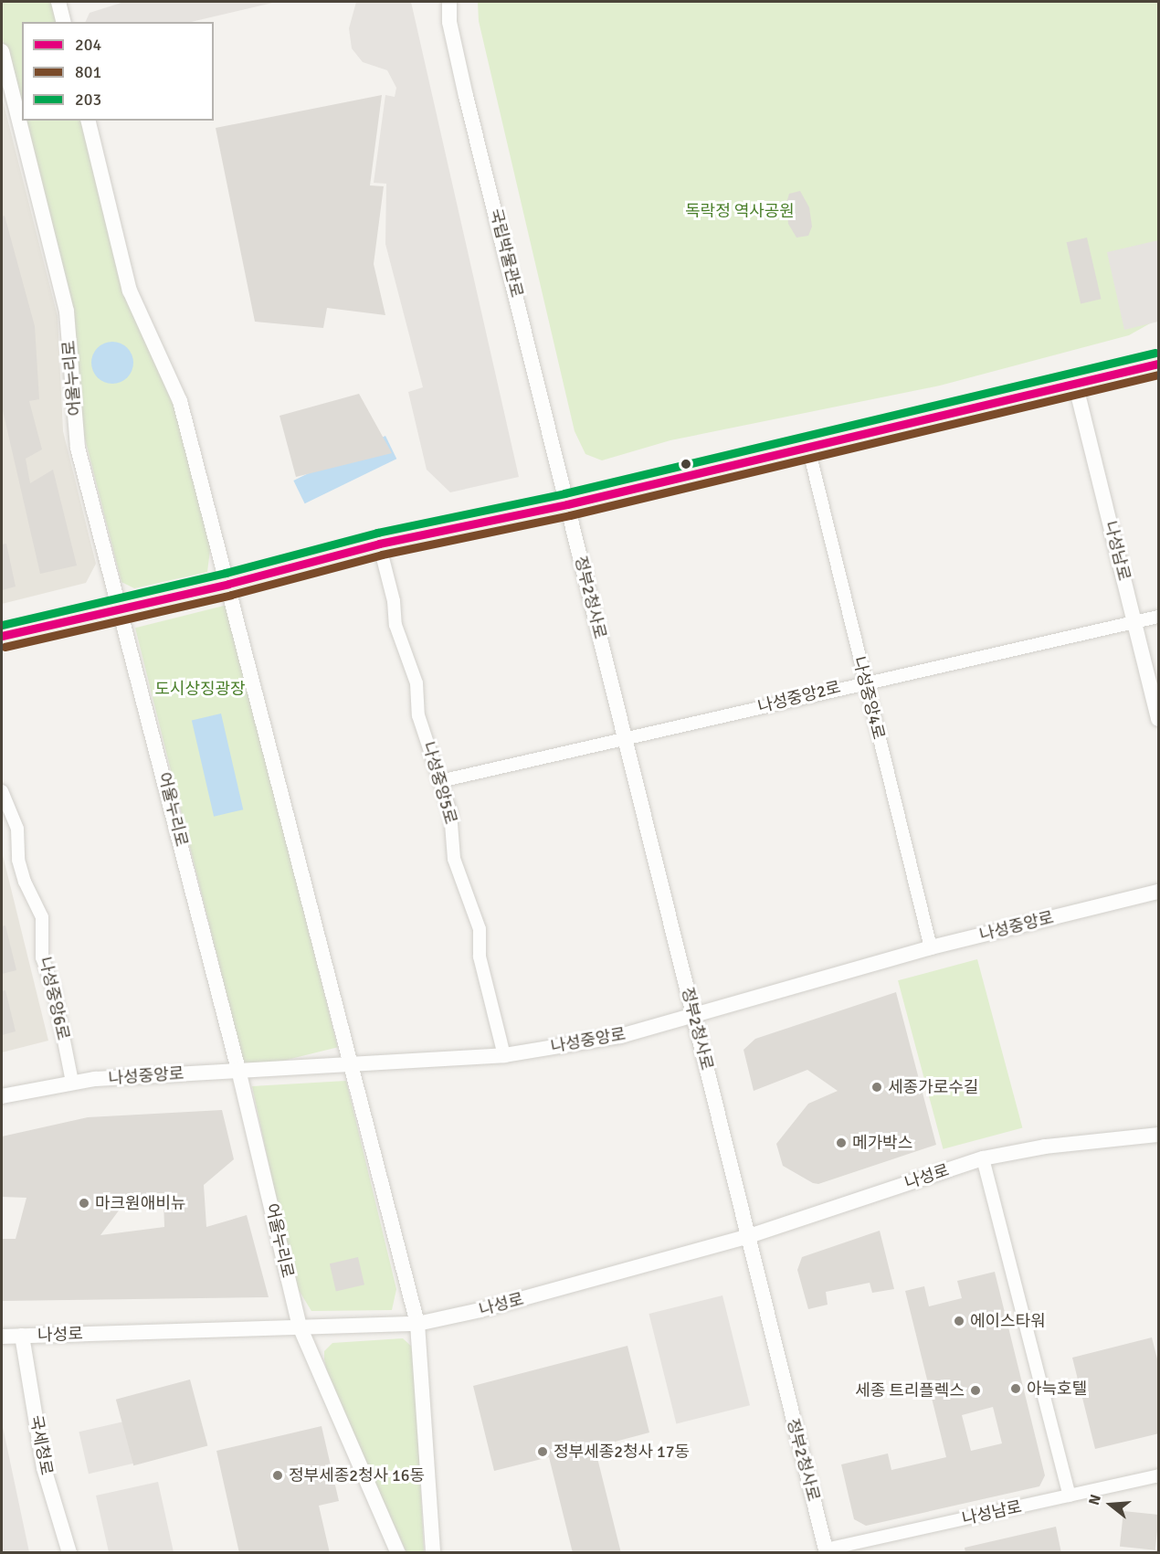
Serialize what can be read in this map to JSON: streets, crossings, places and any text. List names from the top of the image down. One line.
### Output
{"streets":{"street":["국립박물관로","어울누리로","나성남로","정부2청사로","나성중앙2로","나성중앙4로","나성중앙5로","나성중앙로","나성중앙6로","나성로","국세청로"]},"crossings":[["국립박물관로","정부2청사로"],["어울누리로","나성중앙로"],["어울누리로","나성로"],["나성남로","정부2청사로"],["나성남로","나성중앙2로"],["정부2청사로","나성중앙2로"],["정부2청사로","나성중앙로"],["정부2청사로","나성로"],["나성중앙2로","나성중앙4로"],["나성중앙2로","나성중앙5로"],["나성중앙4로","나성중앙로"],["나성중앙5로","나성중앙로"],["나성중앙로","나성중앙6로"],["나성로","국세청로"]],"parks":["독락정 역사공원","도시상징광장"],"places":["세종가로수길","메가박스","마크원애비뉴","에이스타워","아늑호텔","세종 트리플렉스","정부세종2청사 17동","정부세종2청사 16동"],"lines":["transit line 203","transit line 204","transit line 801"],"legend":["204","801","203"],"north":"left"}
